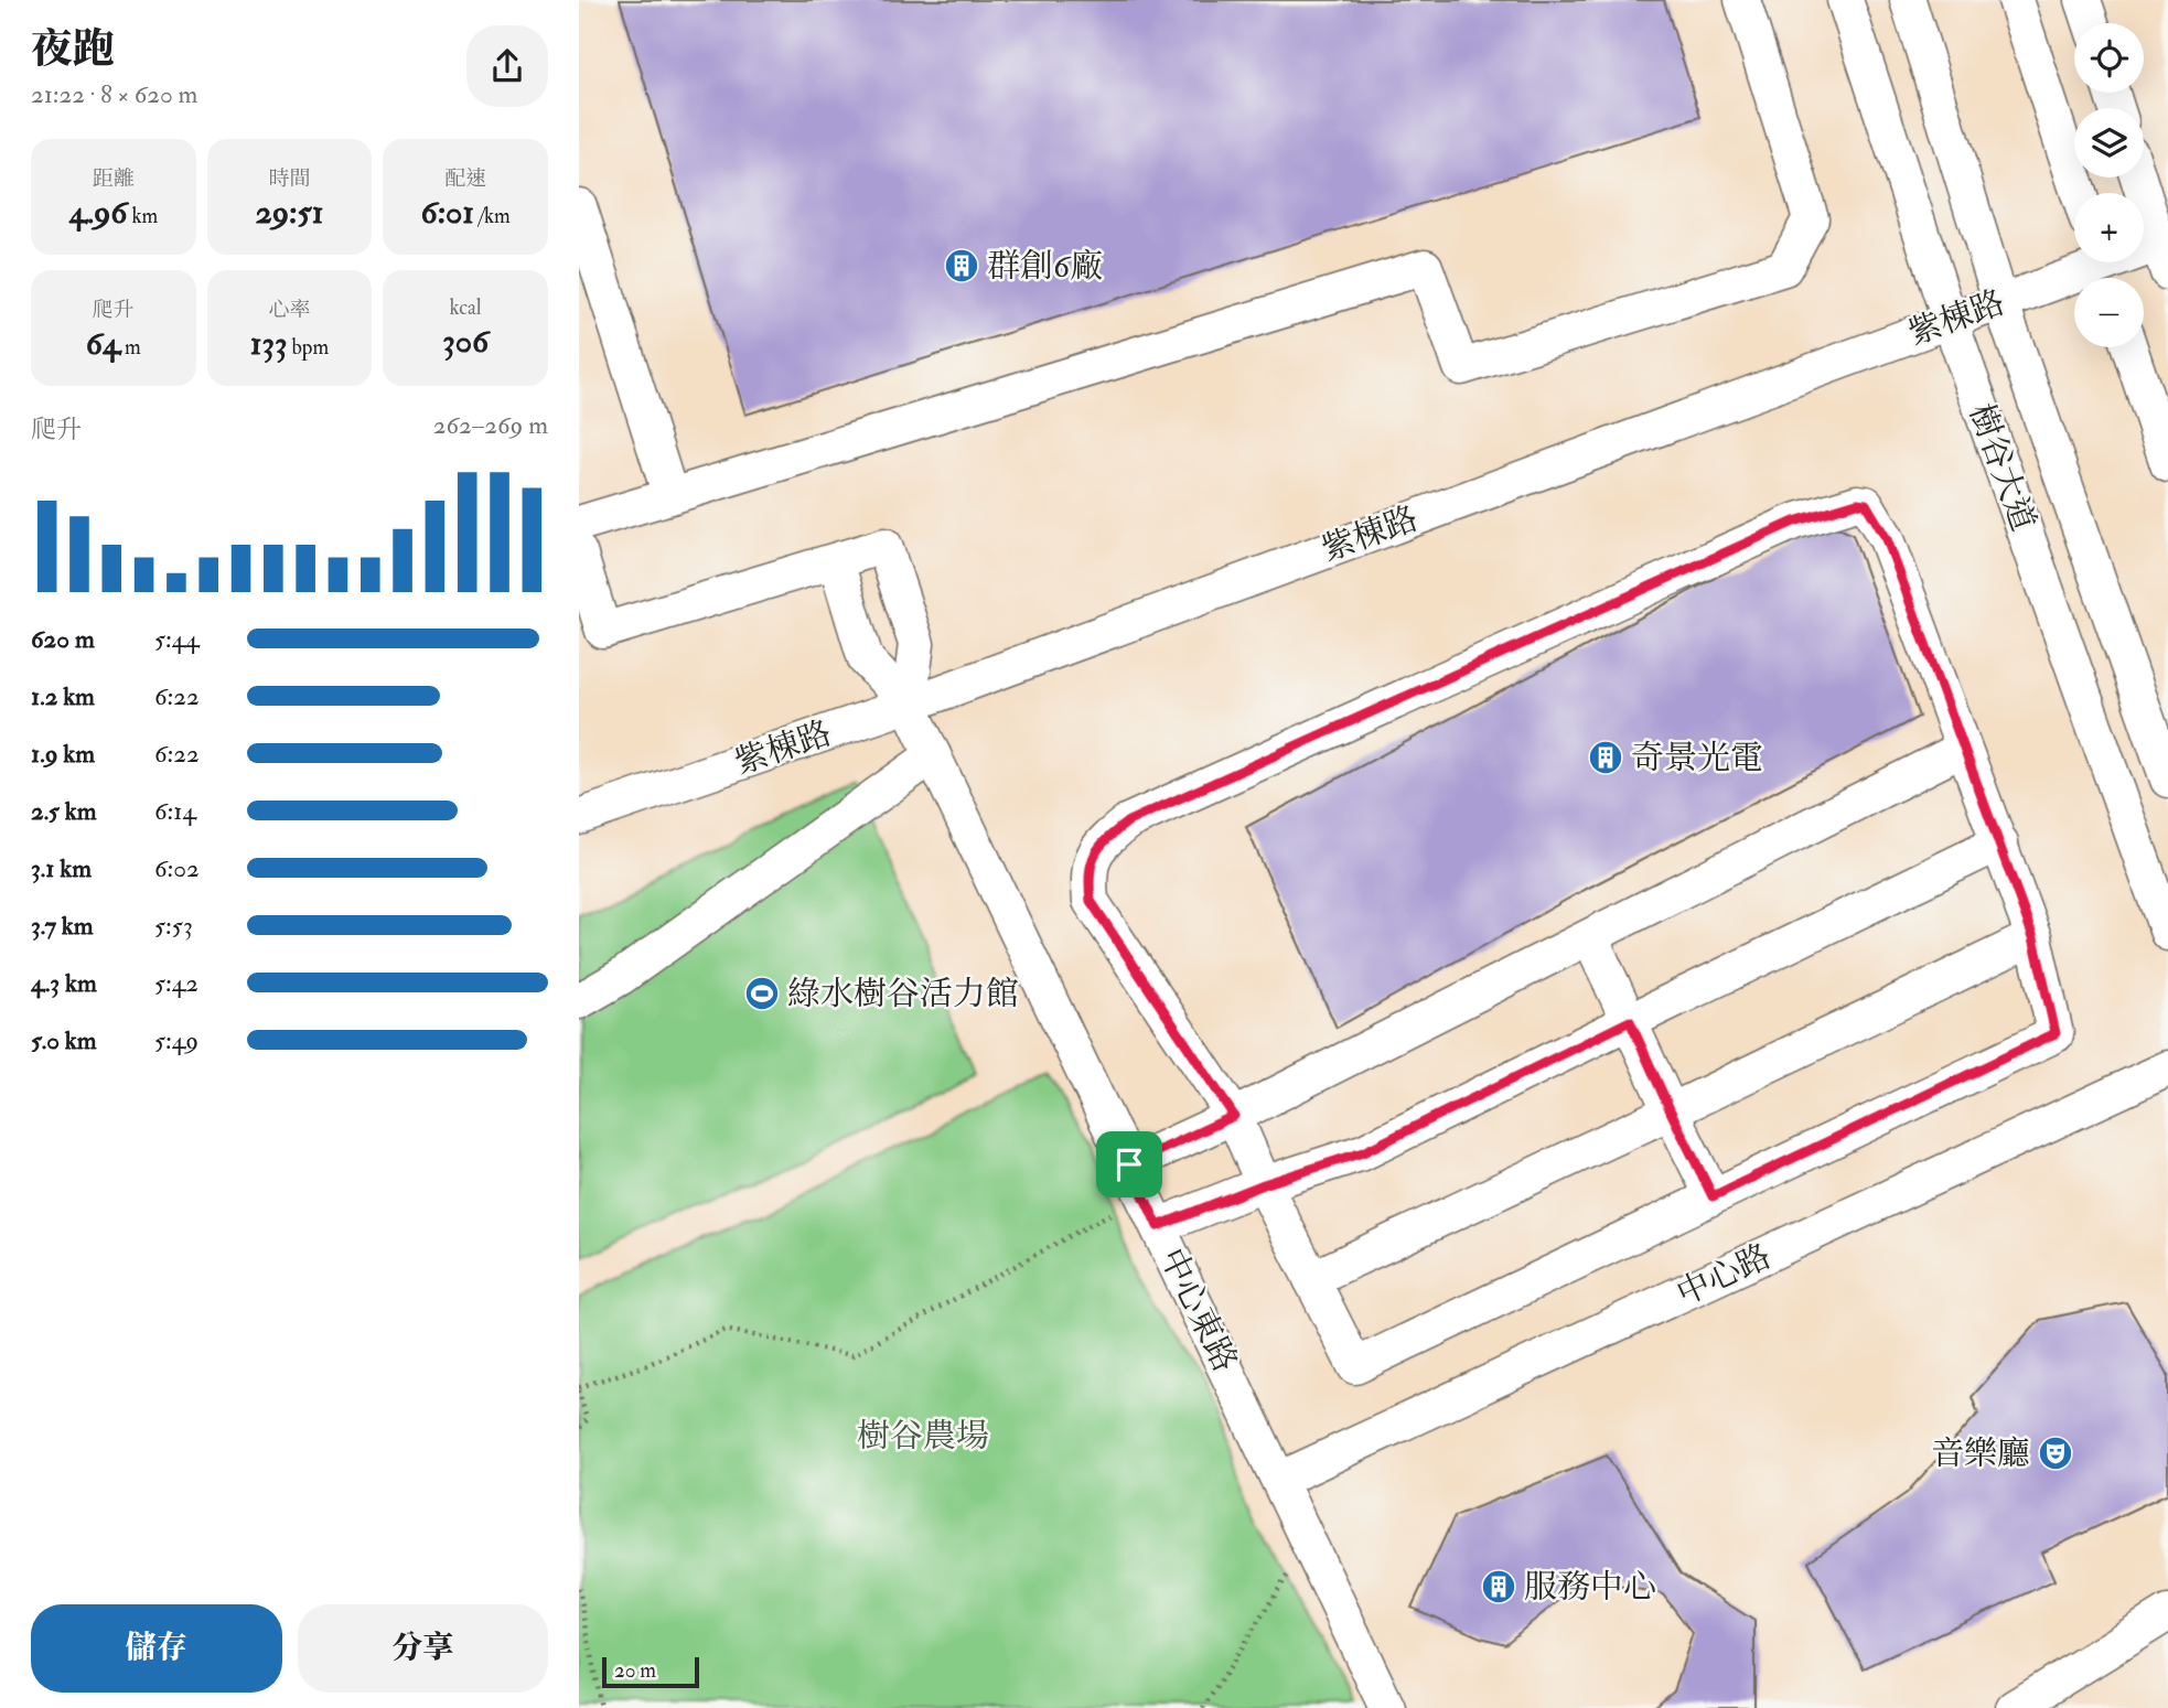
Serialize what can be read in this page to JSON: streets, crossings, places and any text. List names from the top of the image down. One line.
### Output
{"streets":{"street":["紫棟路","樹谷大道","中心路","中心東路"]},"crossings":[["紫棟路","樹谷大道"],["紫棟路","中心東路"],["中心路","中心東路"]],"parks":["樹谷農場"],"places":{"building":["群創6廠","奇景光電","服務中心"],"sports":["綠水樹谷活力館"],"theatre":["音樂廳"]},"scale_bar":"20 m","page":{"heading":["夜跑","21:22 · 8 × 620 m"],"map_buttons":["+","−"],"stats":[["距離","4.96 km"],["時間","29:51"],["配速","6:01 /km"],["爬升","64 m"],["心率","133 bpm"],["kcal","306"]],"chart":["爬升","262–269 m"],"list":[{"name":"620 m","note":"5:44"},{"name":"1.2 km","note":"6:22"},{"name":"1.9 km","note":"6:22"},{"name":"2.5 km","note":"6:14"},{"name":"3.1 km","note":"6:02"},{"name":"3.7 km","note":"5:53"},{"name":"4.3 km","note":"5:42"},{"name":"5.0 km","note":"5:49"}],"buttons":["儲存","分享"],"scale":"20 m"}}
